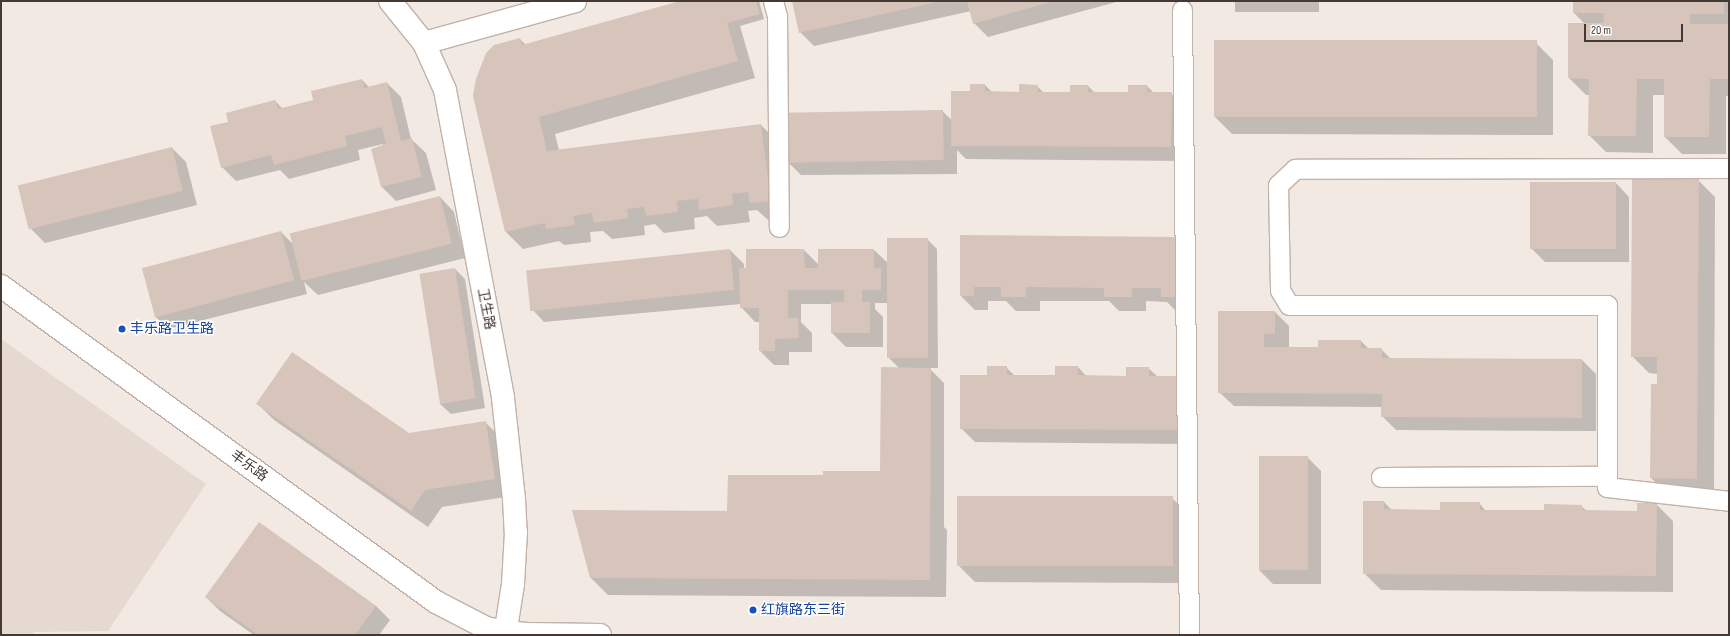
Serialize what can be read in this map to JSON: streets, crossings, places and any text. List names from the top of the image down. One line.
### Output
{"streets":{"street":["卫生路","丰乐路"]},"crossings":[["卫生路","丰乐路"]],"places":["丰乐路卫生路","红旗路东三街"],"scale_bar":"20 m"}
